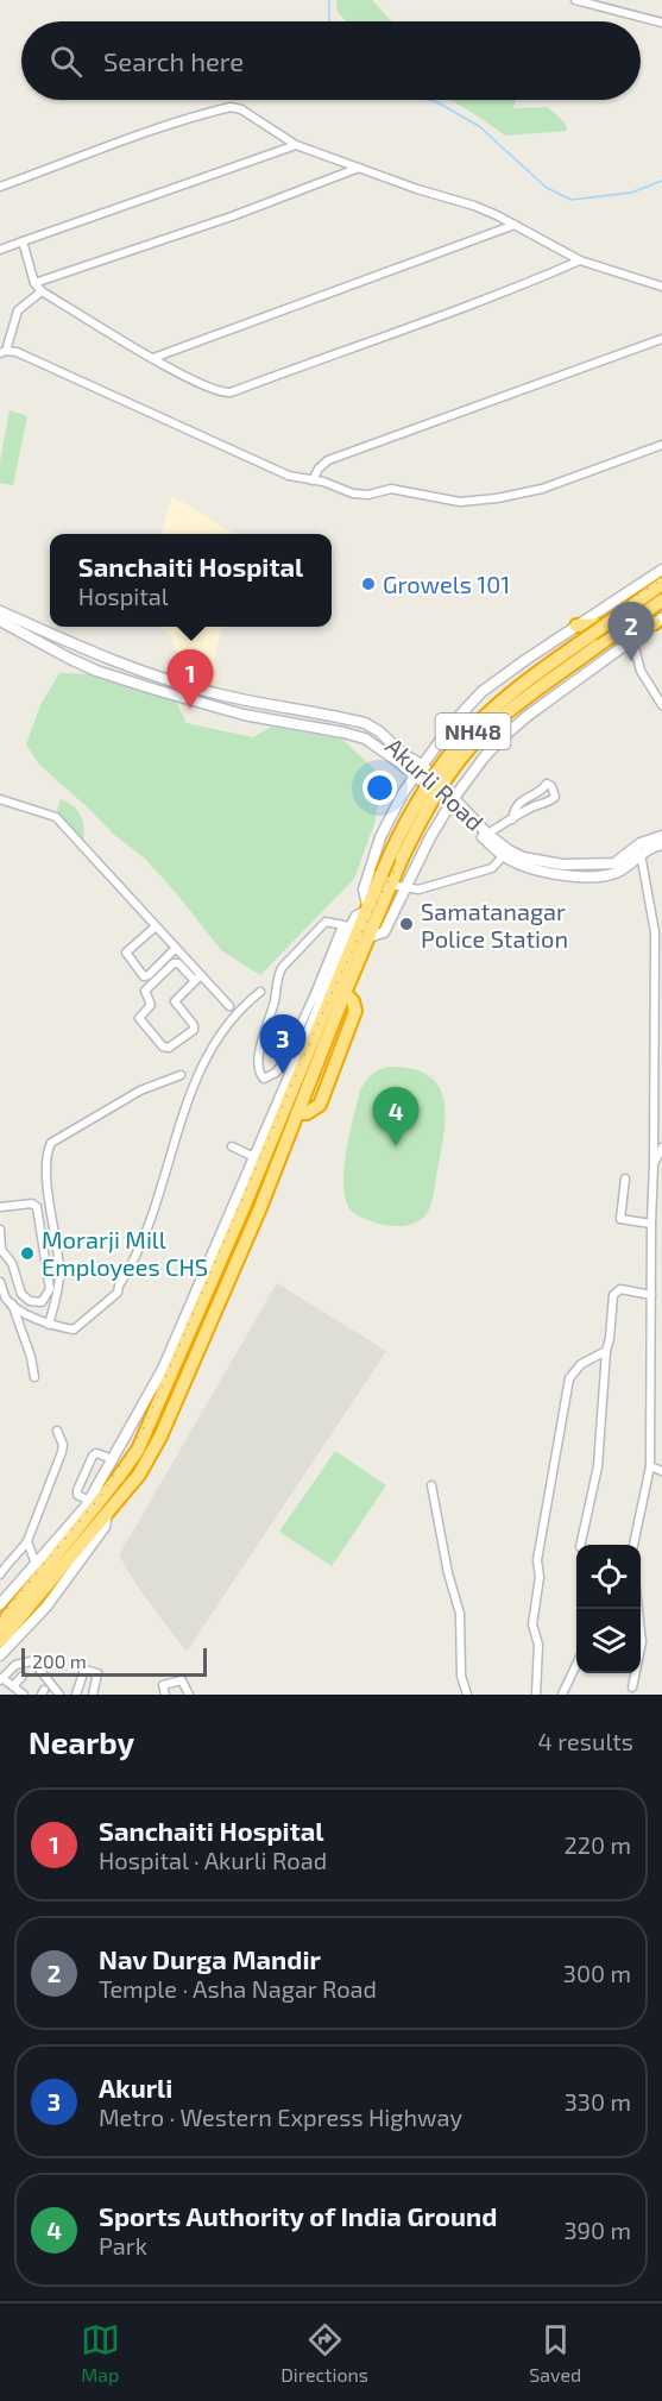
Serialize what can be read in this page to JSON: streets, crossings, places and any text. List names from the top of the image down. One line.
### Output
{"streets":{"highway":["NH48"],"street":["Akurli Road"]},"places":["Growels 101","Samatanagar Police Station","Morarji Mill Employees CHS"],"scale_bar":"200 m","page":{"search":"Search here","popup":["Sanchaiti Hospital","Hospital"],"pins":["2","1","3","4"],"scale":"200 m","heading":["Nearby","4 results"],"list":[{"mark":"1","name":"Sanchaiti Hospital","note":"Hospital · Akurli Road","value":"220 m"},{"mark":"2","name":"Nav Durga Mandir","note":"Temple · Asha Nagar Road","value":"300 m"},{"mark":"3","name":"Akurli","note":"Metro · Western Express Highway","value":"330 m"},{"mark":"4","name":"Sports Authority of India Ground","note":"Park","value":"390 m"}],"nav":["Map","Directions","Saved"]}}
